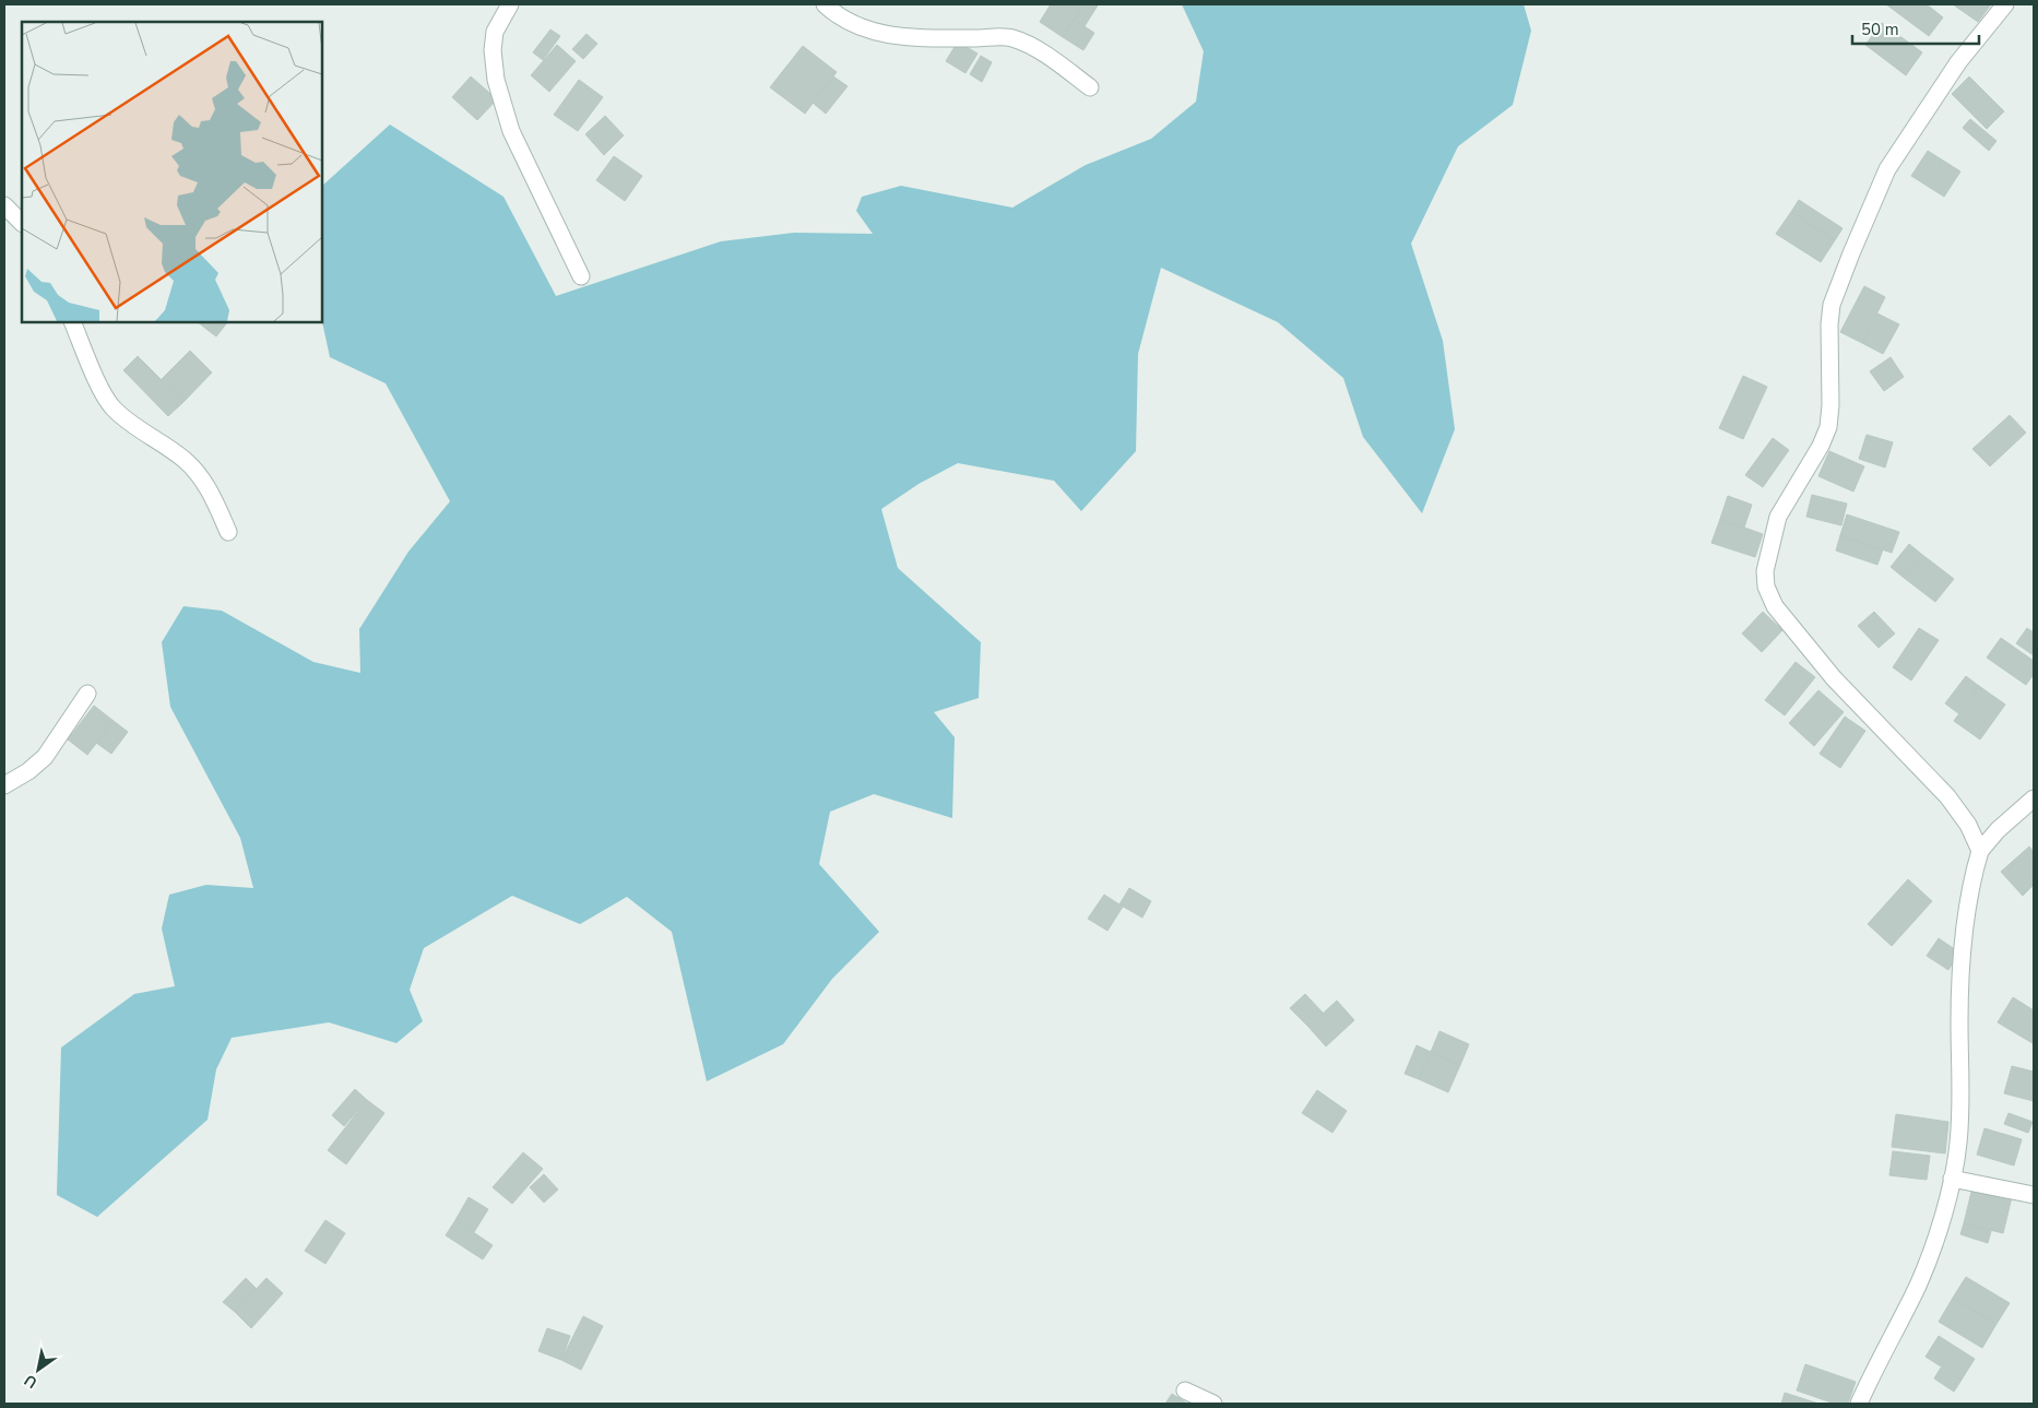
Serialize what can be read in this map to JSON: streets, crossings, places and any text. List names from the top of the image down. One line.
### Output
{"scale_bar":"50 m","north":"bottom left"}
